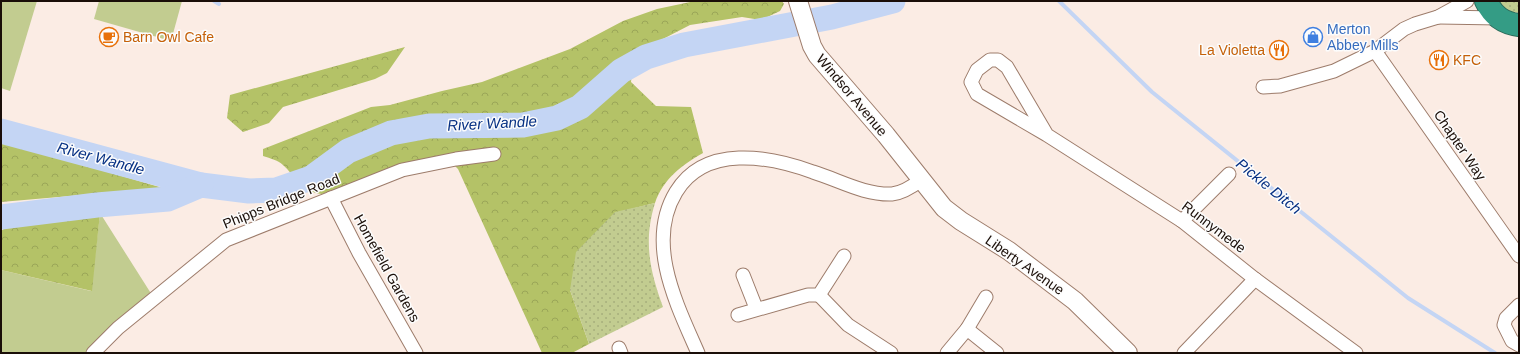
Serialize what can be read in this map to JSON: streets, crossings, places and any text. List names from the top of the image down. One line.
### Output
{"streets":{"street":["Windsor Avenue","Chapter Way","Phipps Bridge Road","Runnymede","Liberty Avenue","Homefield Gardens"]},"crossings":[["Windsor Avenue","Liberty Avenue"],["Phipps Bridge Road","Homefield Gardens"]],"water":["River Wandle","Pickle Ditch"],"places":{"cafe":["Barn Owl Cafe"],"shop":["Merton Abbey Mills"],"restaurant":["La Violetta","KFC"]}}
